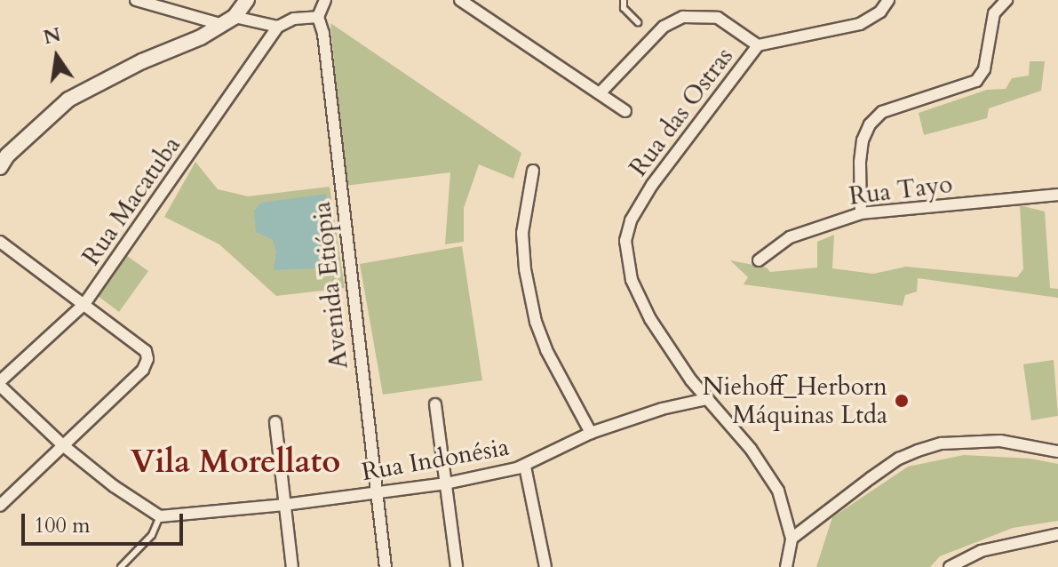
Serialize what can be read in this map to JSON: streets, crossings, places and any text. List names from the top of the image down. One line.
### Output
{"streets":{"street":["Rua das Ostras","Rua Tayo","Rua Macatuba","Avenida Etiópia","Rua Indonésia"]},"crossings":[["Rua das Ostras","Rua Indonésia"],["Avenida Etiópia","Rua Indonésia"]],"districts":["Vila Morellato"],"places":["Niehoff_Herborn Máquinas Ltda"],"scale_bar":"100 m","north":"top"}
